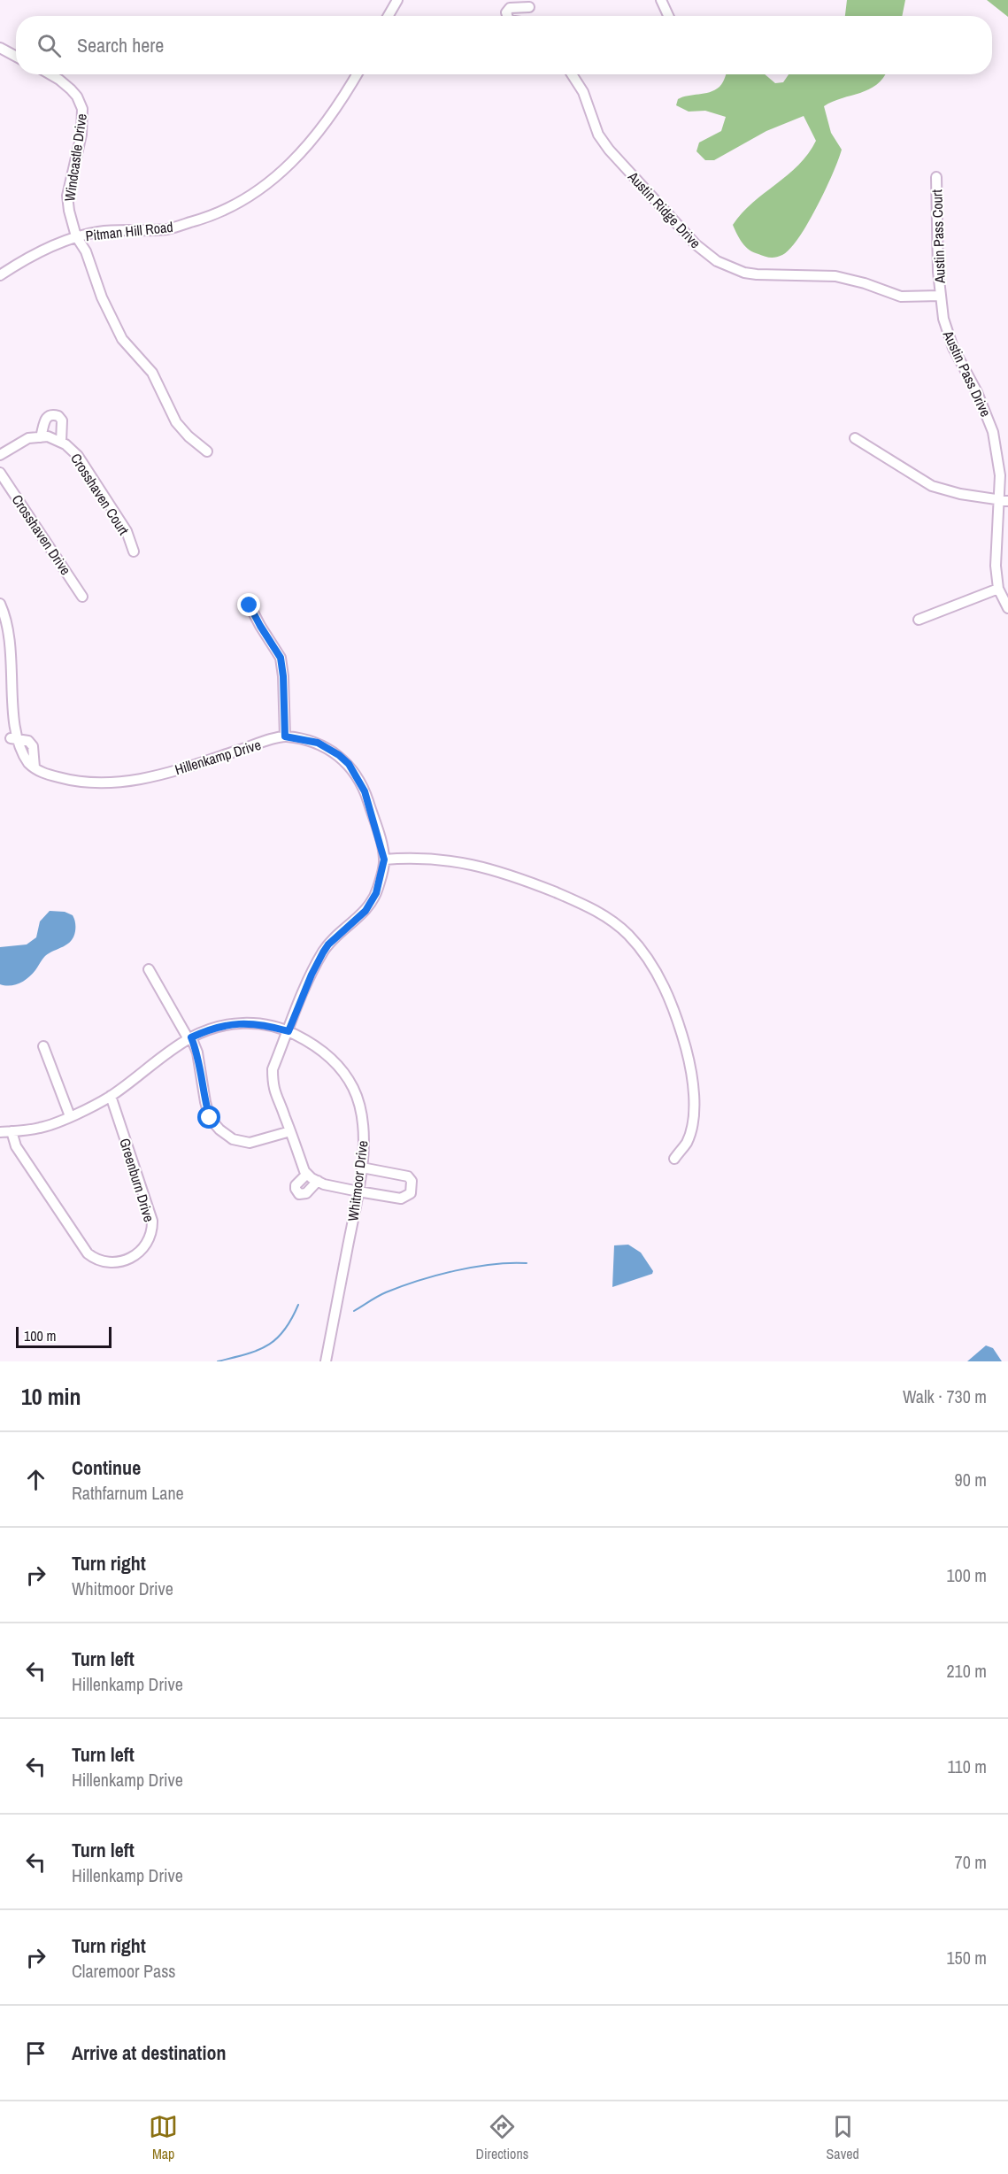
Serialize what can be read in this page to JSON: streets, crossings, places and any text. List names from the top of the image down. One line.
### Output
{"streets":{"street":["Windcastle Drive","Austin Ridge Drive","Pitman Hill Road","Austin Pass Court","Austin Pass Drive","Crosshaven Court","Crosshaven Drive","Hillenkamp Drive","Greenburn Drive","Whitmoor Drive"]},"crossings":[["Windcastle Drive","Pitman Hill Road"],["Austin Ridge Drive","Austin Pass Court"],["Austin Ridge Drive","Austin Pass Drive"],["Austin Pass Court","Austin Pass Drive"],["Hillenkamp Drive","Whitmoor Drive"],["Greenburn Drive","Whitmoor Drive"]],"scale_bar":"100 m","page":{"search":"Search here","scale":"100 m","heading":["10 min","Walk · 730 m"],"list":[["Continue","Rathfarnum Lane","90 m"],["Turn right","Whitmoor Drive","100 m"],["Turn left","Hillenkamp Drive","210 m"],["Turn left","Hillenkamp Drive","110 m"],["Turn left","Hillenkamp Drive","70 m"],["Turn right","Claremoor Pass","150 m"],"Arrive at destination"],"nav":["Map","Directions","Saved"]}}
